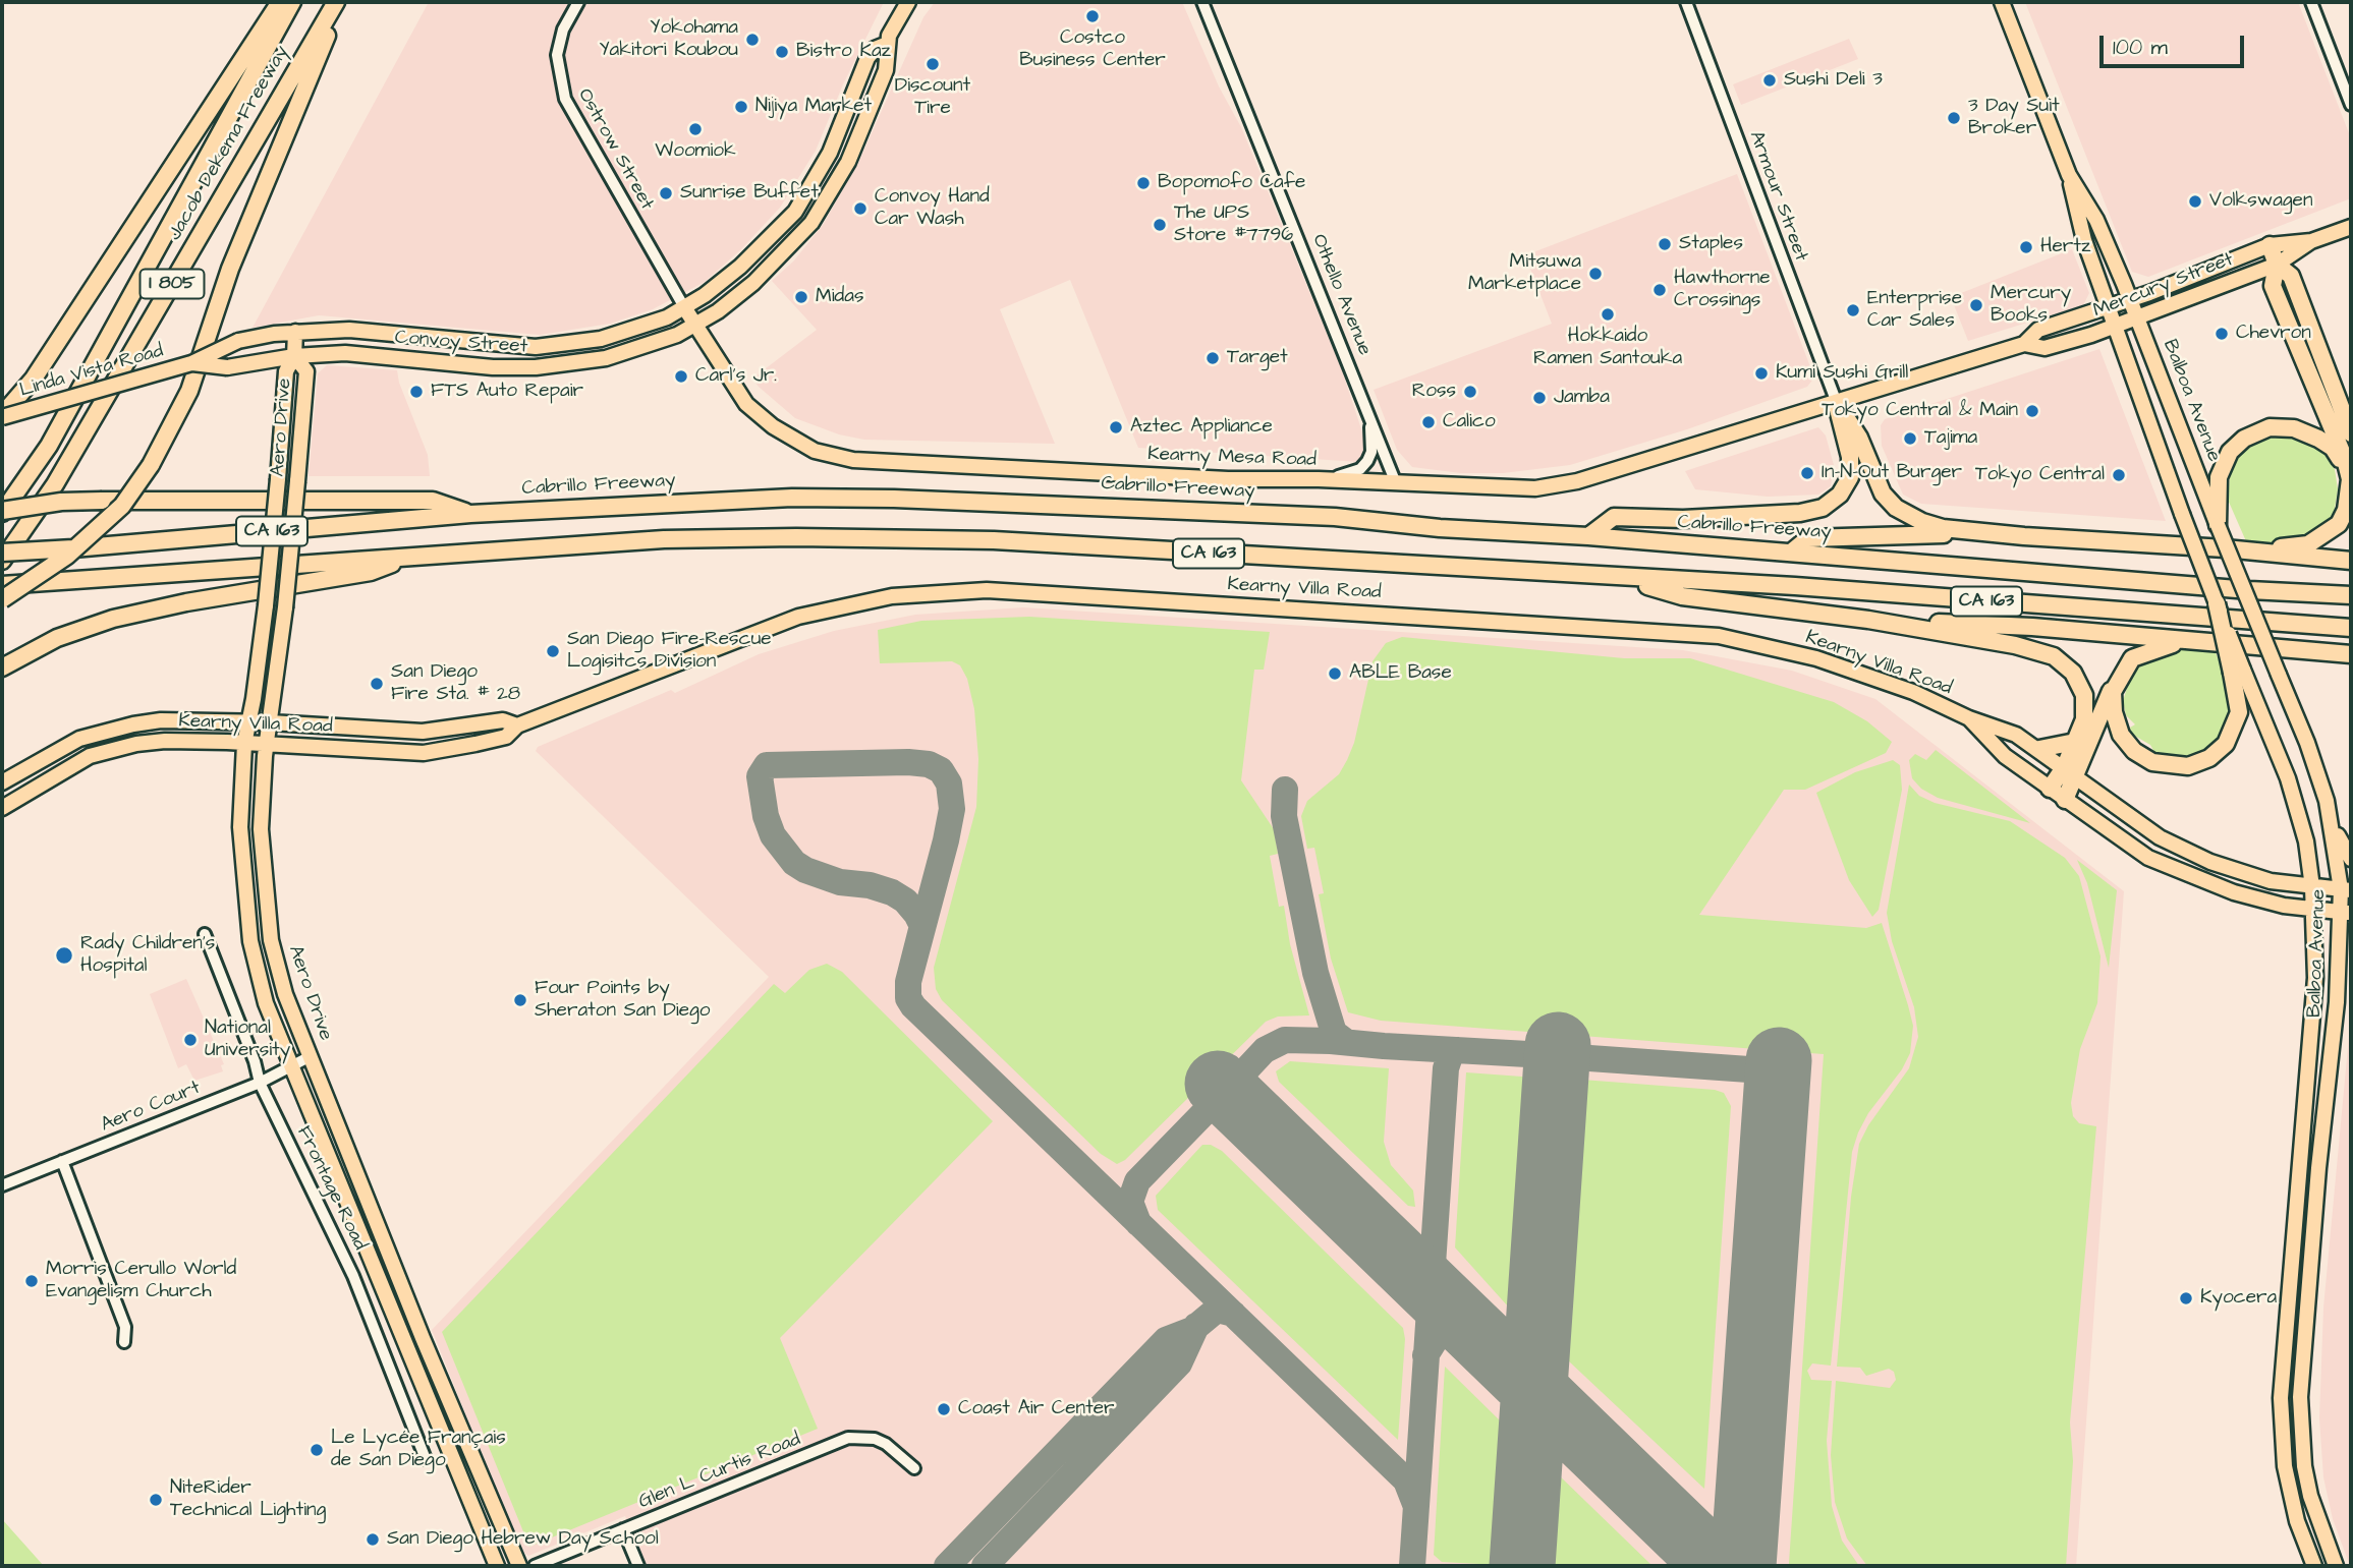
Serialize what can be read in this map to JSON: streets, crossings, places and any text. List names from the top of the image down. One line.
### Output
{"streets":{"highway":["Jacob Dekema Freeway","I 805","Cabrillo Freeway","CA 163"],"main road":["Mercury Street","Convoy Street","Linda Vista Road","Balboa Avenue","Aero Drive","Kearny Mesa Road","Kearny Villa Road"],"street":["Ostrow Street","Armour Street","Othello Avenue","Aero Court","Frontage Road","Glen L Curtis Road"]},"crossings":[["Ostrow Street","Convoy Street"],["Ostrow Street","Kearny Mesa Road"],["Armour Street","Mercury Street"],["Armour Street","Kearny Mesa Road"],["Mercury Street","Balboa Avenue"],["Mercury Street","Kearny Mesa Road"],["Othello Avenue","Kearny Mesa Road"],["Convoy Street","Linda Vista Road"],["Convoy Street","Aero Drive"],["Convoy Street","Kearny Mesa Road"],["Linda Vista Road","Aero Drive"],["Balboa Avenue","Kearny Villa Road"],["Aero Drive","Kearny Villa Road"],["Aero Drive","Aero Court"],["Aero Court","Frontage Road"]],"places":["Costco Business Center","Yokohama Yakitori Koubou","Bistro Kaz","Discount Tire","Sushi Deli 3","Nijiya Market","3 Day Suit Broker","Woomiok","Bopomofo Cafe","Sunrise Buffet","Volkswagen","Convoy Hand Car Wash","The UPS Store #7796","Staples","Hertz","Mitsuwa Marketplace","Hawthorne Crossings","Midas","Mercury Books","Enterprise Car Sales","Hokkaido Ramen Santouka","Chevron","Target","Kumi Sushi Grill","Carl's Jr.","FTS Auto Repair","Ross","Jamba","Tokyo Central & Main","Calico","Aztec Appliance","Tajima","In-N-Out Burger","Tokyo Central","San Diego Fire-Rescue Logisitcs Division","ABLE Base","San Diego Fire Sta. # 28","Rady Children's Hospital","Four Points by Sheraton San Diego","National University","Morris Cerullo World Evangelism Church","Kyocera","Coast Air Center","Le Lycée Français de San Diego","NiteRider Technical Lighting","San Diego Hebrew Day School"],"scale_bar":"100 m"}
